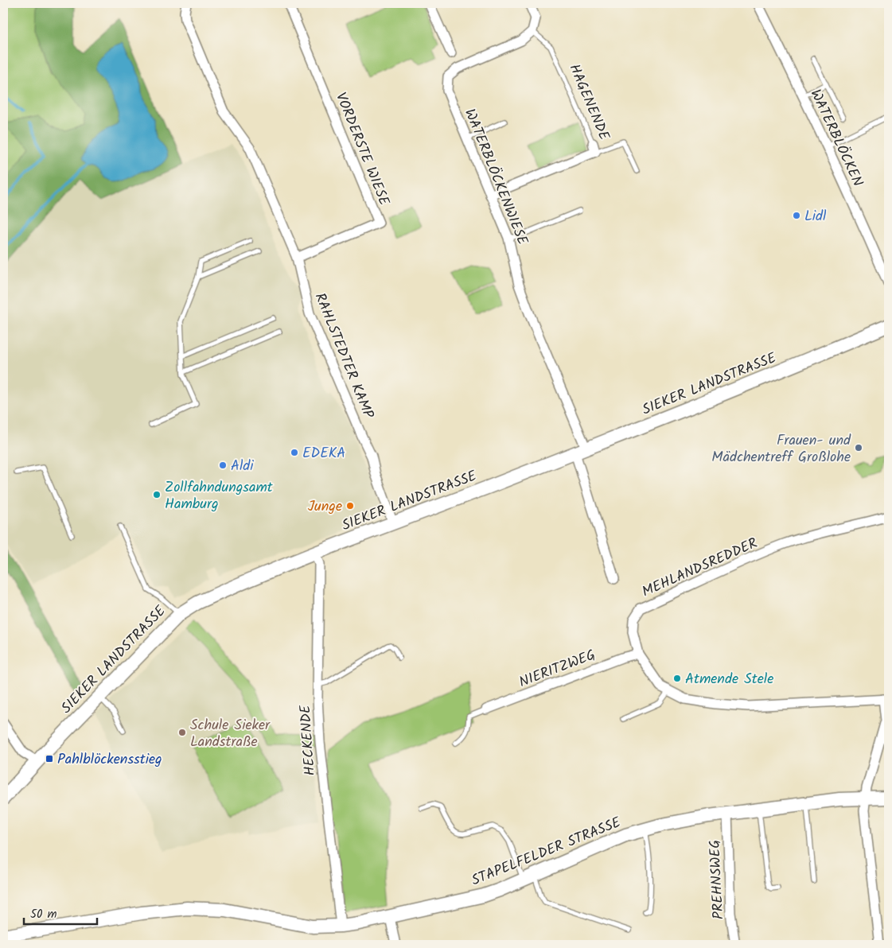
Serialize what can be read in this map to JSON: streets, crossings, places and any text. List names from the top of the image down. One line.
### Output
{"streets":{"main road":["SIEKER LANDSTRASSE","STAPELFELDER STRASSE"],"street":["HAGENENDE","WATERBLÖCKEN","VORDERSTE WIESE","WATERBLÖCKENWIESE","RAHLSTEDTER KAMP","MEHLANDSREDDER","NIERITZWEG","HECKENDE","PREHNSWEG"]},"crossings":[["HAGENENDE","WATERBLÖCKENWIESE"],["VORDERSTE WIESE","RAHLSTEDTER KAMP"],["WATERBLÖCKENWIESE","SIEKER LANDSTRASSE"],["RAHLSTEDTER KAMP","SIEKER LANDSTRASSE"],["SIEKER LANDSTRASSE","HECKENDE"],["MEHLANDSREDDER","NIERITZWEG"],["MEHLANDSREDDER","STAPELFELDER STRASSE"],["HECKENDE","STAPELFELDER STRASSE"],["STAPELFELDER STRASSE","PREHNSWEG"]],"places":{"other":["Lidl","Frauen- und Mädchentreff Großlohe","EDEKA","Aldi","Zollfahndungsamt Hamburg","Junge","Atmende Stele","Schule Sieker Landstraße"],"transit":["Pahlblöckensstieg"]},"scale_bar":"50 m"}
